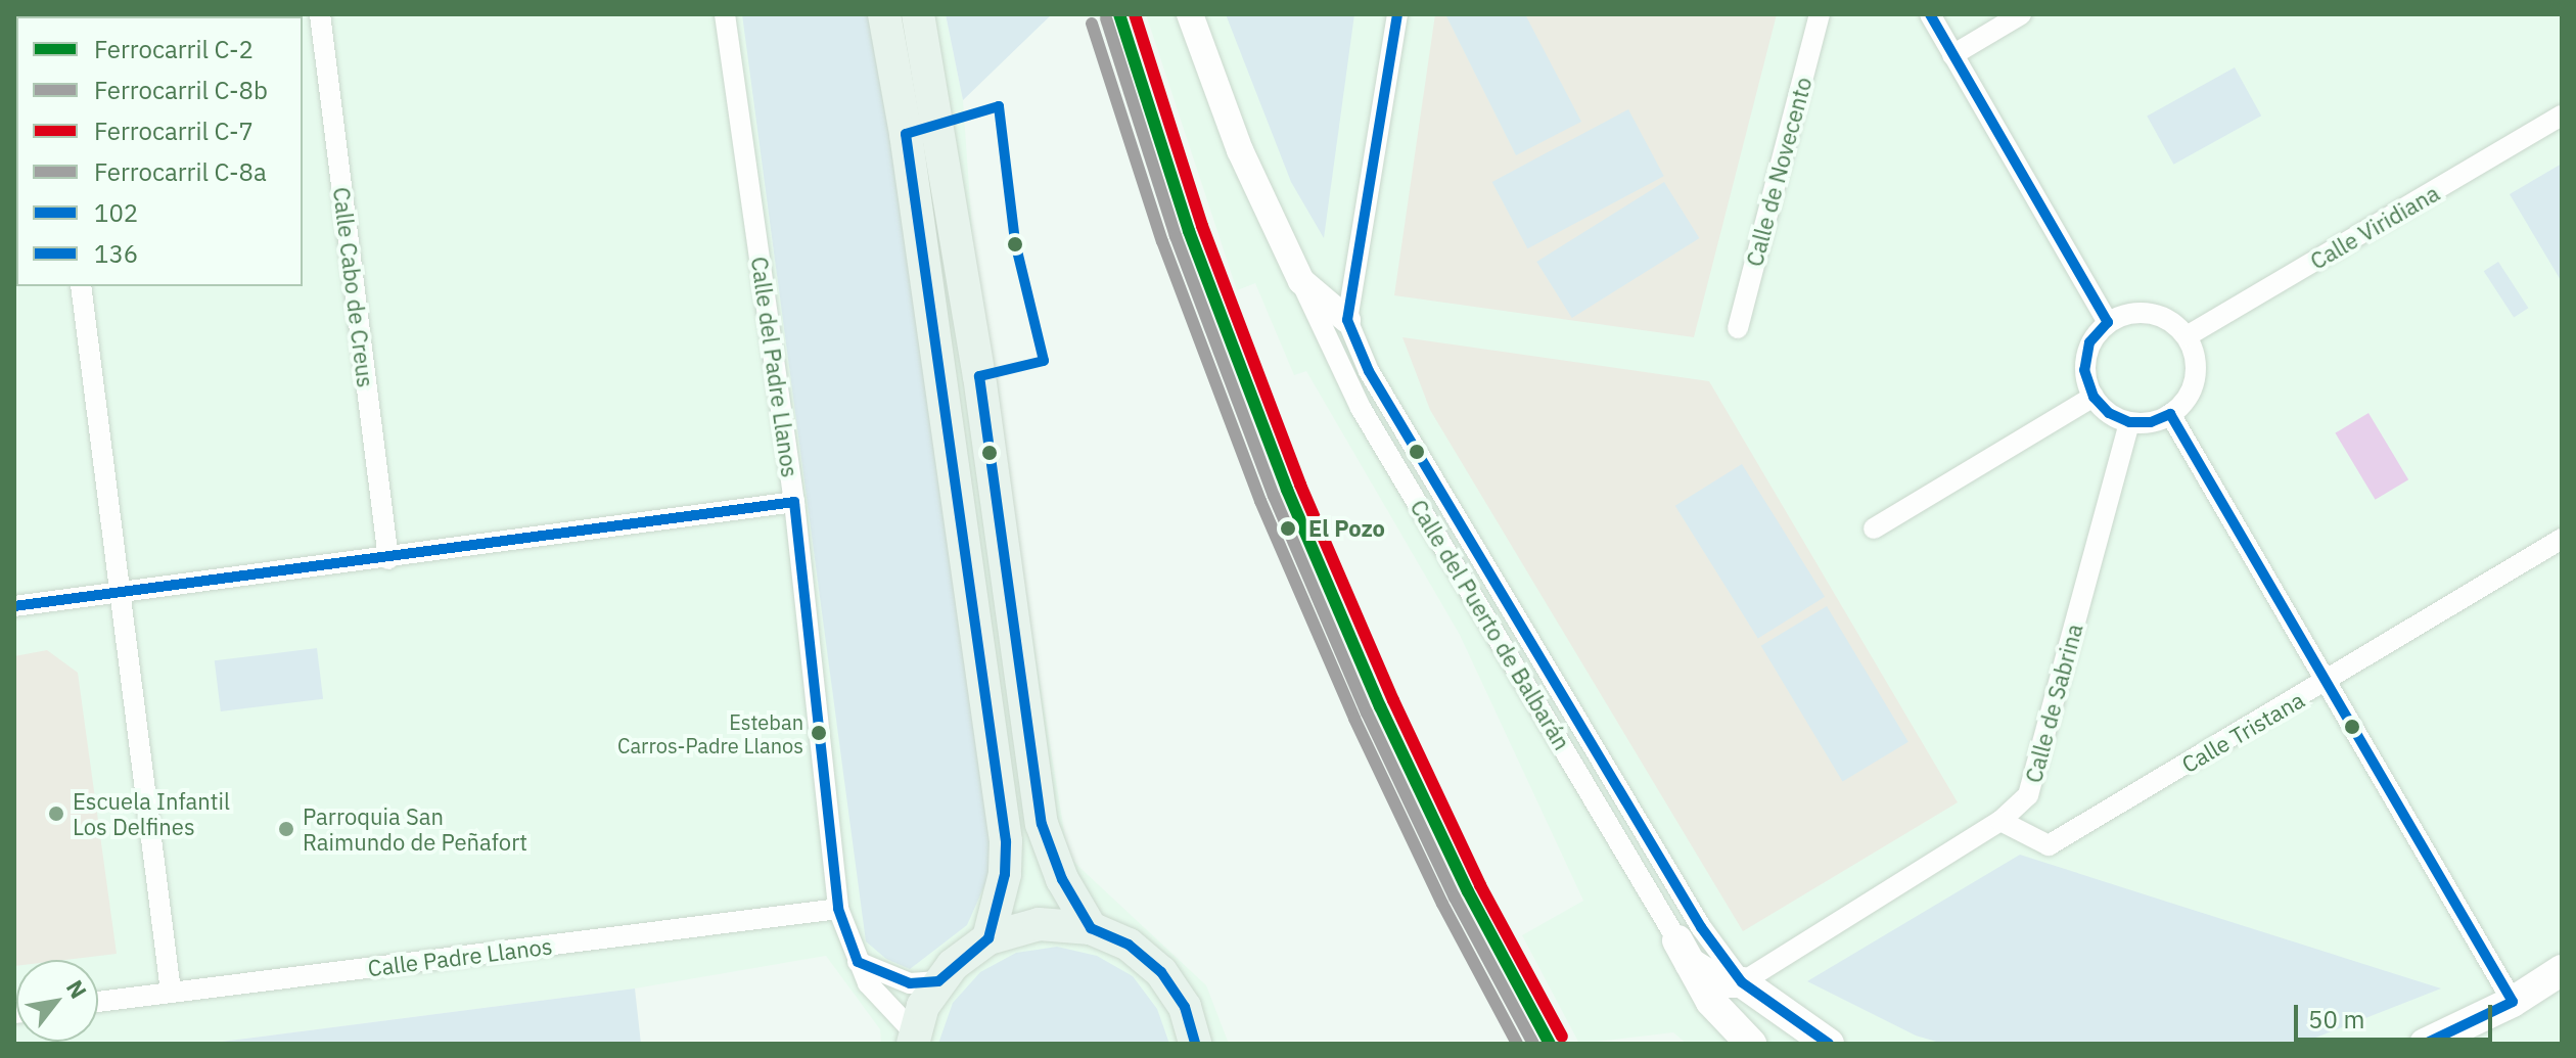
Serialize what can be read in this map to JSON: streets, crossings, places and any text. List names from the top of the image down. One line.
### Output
{"streets":{"main road":["Calle del Puerto de Balbarán"],"street":["Calle de Novecento","Calle Viridiana","Calle Cabo de Creus","Calle del Padre Llanos","Calle de Sabrina","Calle Tristana","Calle Padre Llanos"]},"crossings":[["Calle Viridiana","Calle de Sabrina"],["Calle del Padre Llanos","Calle Padre Llanos"],["Calle del Puerto de Balbarán","Calle de Sabrina"],["Calle de Sabrina","Calle Tristana"]],"places":["El Pozo","Esteban Carros-Padre Llanos","Escuela Infantil Los Delfines","Parroquia San Raimundo de Peñafort"],"lines":["rail line C-2","rail line C-7","transit line 136","rail line C-8b","rail line C-8a","transit line 102"],"legend":["Ferrocarril C-2","Ferrocarril C-8b","Ferrocarril C-7","Ferrocarril C-8a","102","136"],"scale_bar":"50 m","north":"top right"}
